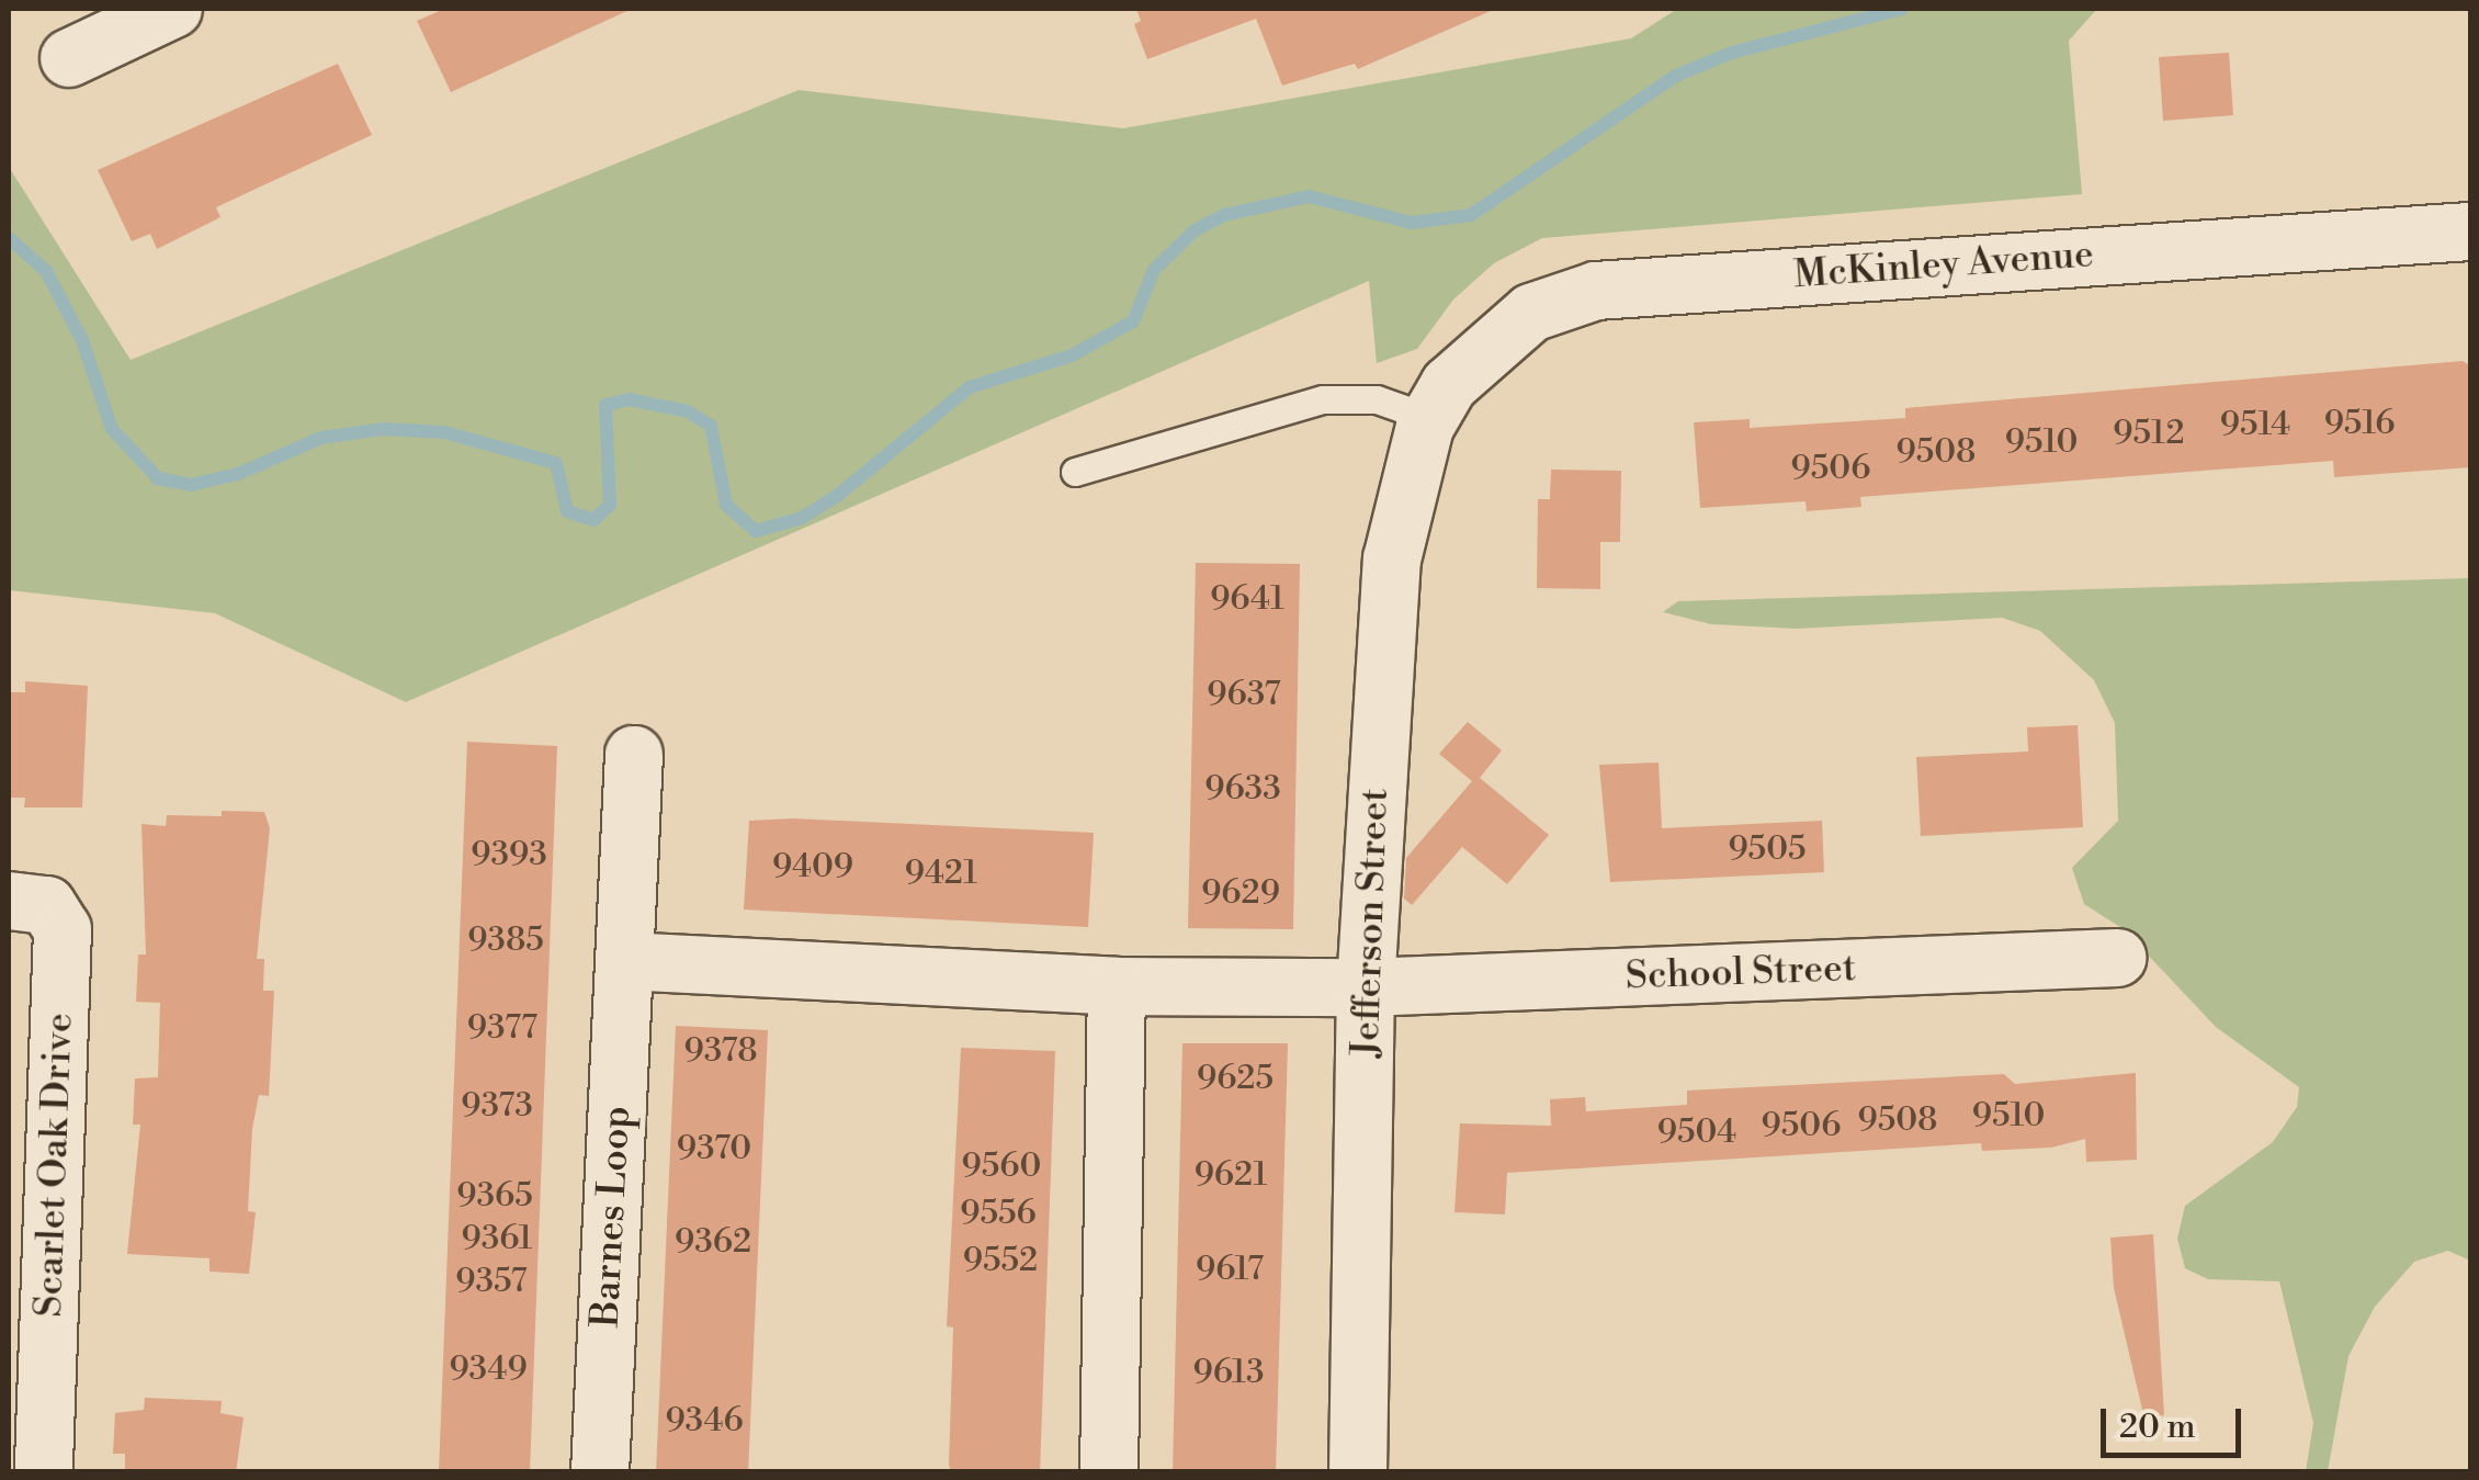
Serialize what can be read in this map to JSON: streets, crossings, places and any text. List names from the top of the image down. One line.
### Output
{"streets":{"street":["McKinley Avenue","Jefferson Street","School Street","Scarlet Oak Drive","Barnes Loop"]},"crossings":[["McKinley Avenue","Jefferson Street"],["Jefferson Street","School Street"]],"house_numbers":["9516","9514","9512","9510","9508","9506","9641","9637","9633","9505","9393","9409","9421","9629","9385","9377","9378","9625","9373","9510","9508","9506","9504","9370","9560","9621","9365","9556","9361","9362","9552","9617","9357","9349","9613","9346"],"scale_bar":"20 m"}
